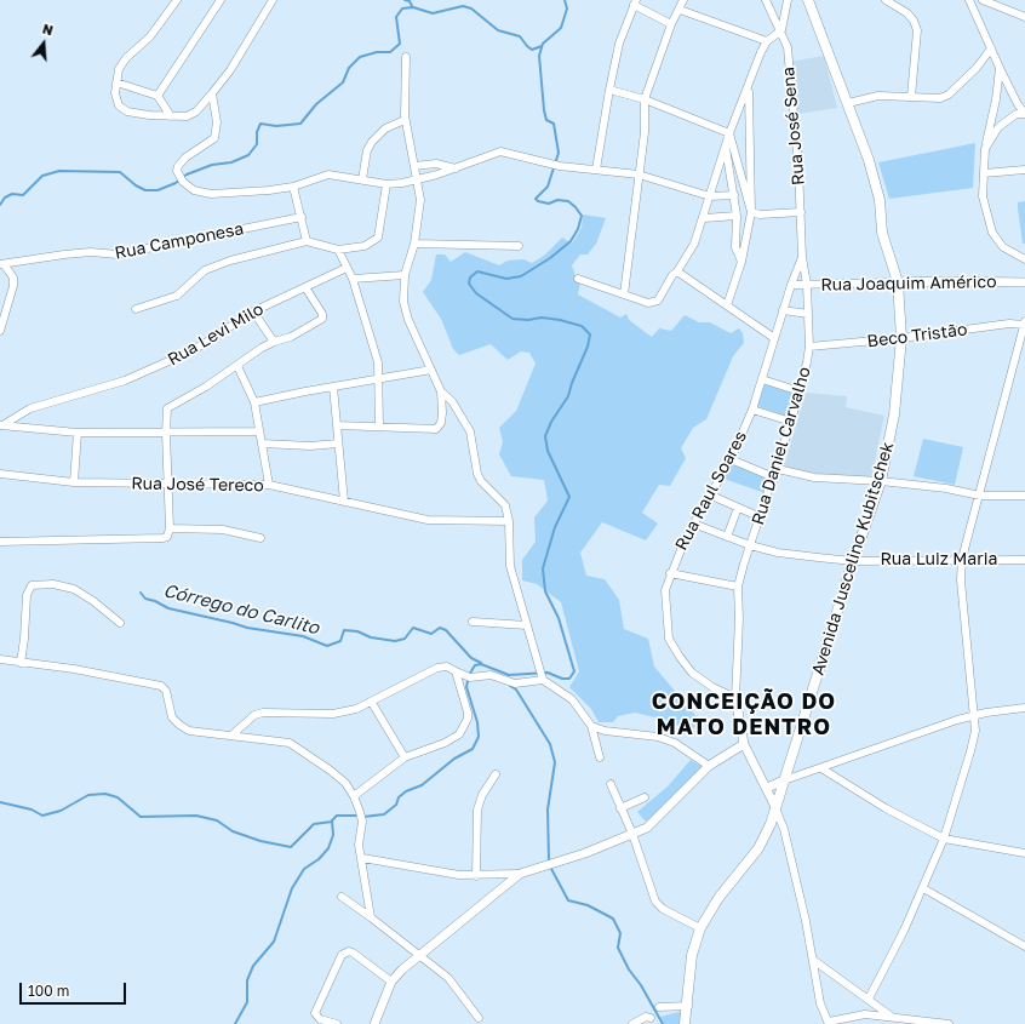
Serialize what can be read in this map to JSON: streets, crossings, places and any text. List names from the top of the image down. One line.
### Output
{"streets":{"main road":["Avenida Juscelino Kubitschek"],"street":["Rua José Sena","Rua Camponesa","Rua Joaquim Américo","Rua Levi Milo","Beco Tristão","Rua Daniel Carvalho","Rua José Tereco","Rua Raul Soares","Rua Luiz Maria"]},"crossings":[["Rua José Sena","Rua Daniel Carvalho"],["Rua José Sena","Rua Raul Soares"],["Rua Joaquim Américo","Rua Daniel Carvalho"],["Rua Joaquim Américo","Rua Raul Soares"],["Rua Joaquim Américo","Avenida Juscelino Kubitschek"],["Beco Tristão","Rua Daniel Carvalho"],["Beco Tristão","Avenida Juscelino Kubitschek"],["Rua Daniel Carvalho","Rua Raul Soares"],["Rua Daniel Carvalho","Rua Luiz Maria"],["Rua Raul Soares","Rua Luiz Maria"],["Avenida Juscelino Kubitschek","Rua Luiz Maria"]],"districts":["CONCEIÇÃO DO MATO DENTRO"],"water":["Córrego do Carlito"],"scale_bar":"100 m","north":"top"}
